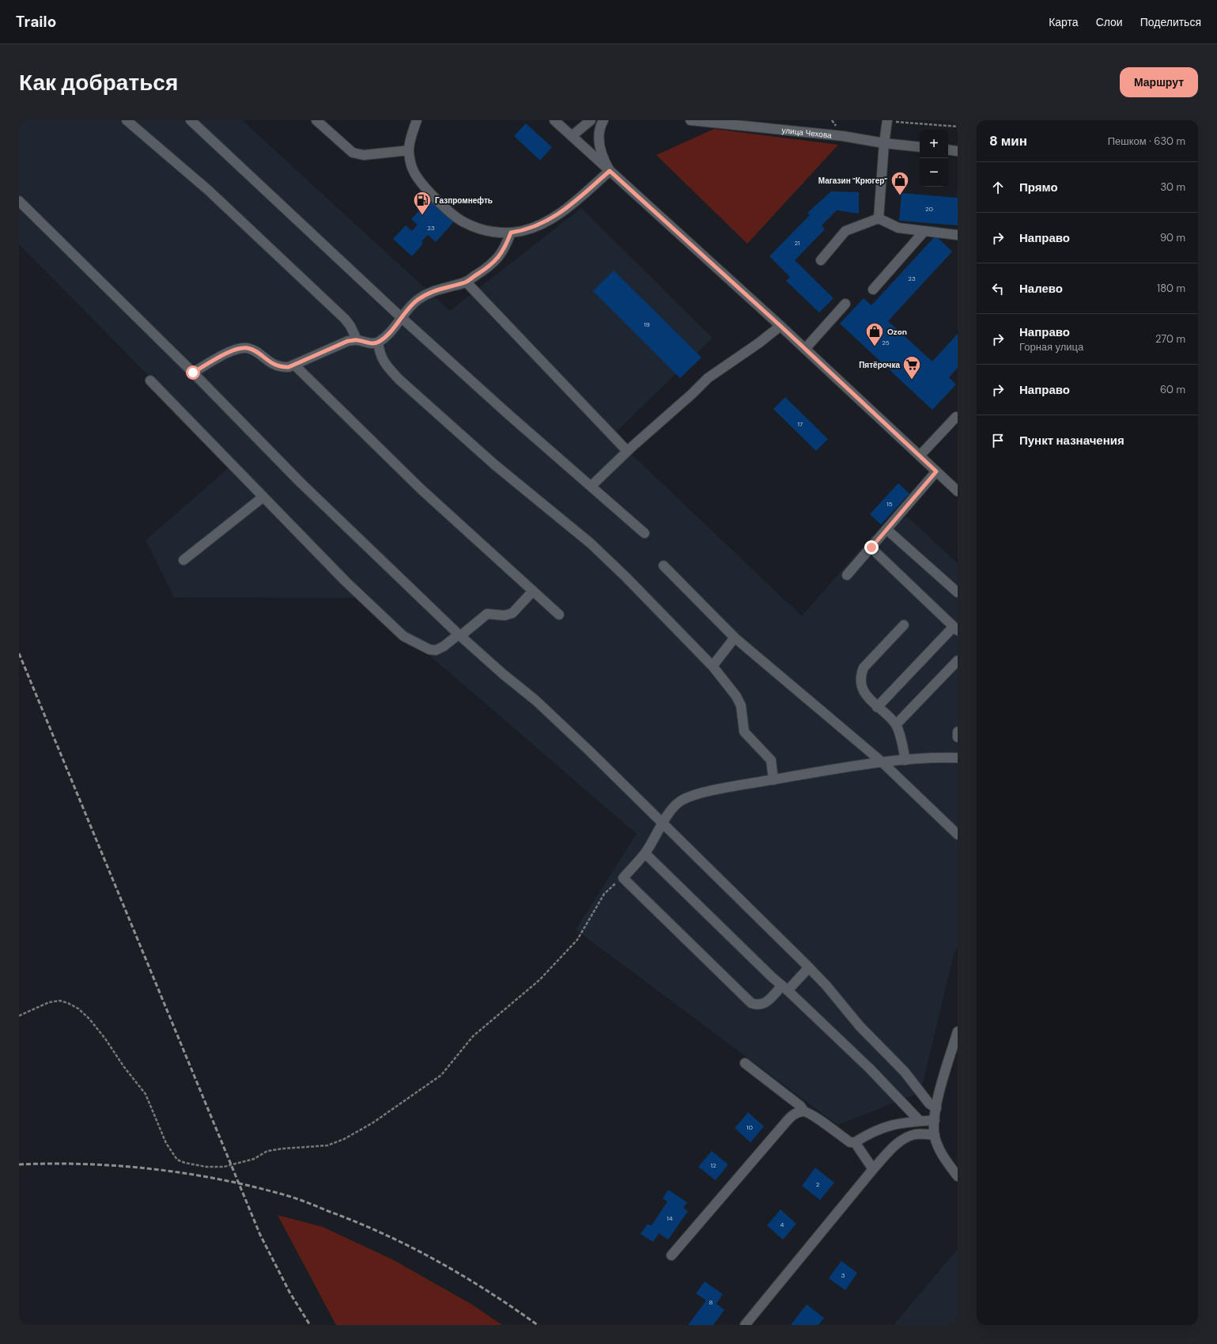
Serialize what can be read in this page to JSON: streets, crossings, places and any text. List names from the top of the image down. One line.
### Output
{"streets":{"street":["улица Чехова"]},"places":{"shop":["Магазин \"Крюгер\"","Ozon"],"fuel station":["Газпромнефть"],"supermarket":["Пятёрочка"]},"house_numbers":["20","23","21","23","19","25","17","15","10","12","2","14","4","3","8"],"page":{"header":"Trailo","nav":["Карта","Слои","Поделиться"],"buttons":"Маршрут","title":"Как добраться","heading":["8 мин","Пешком · 630 m"],"map_buttons":["+","−"],"list":[["Прямо","30 m"],["Направо","90 m"],["Налево","180 m"],["Направо","Горная улица","270 m"],["Направо","60 m"],"Пункт назначения"]}}
